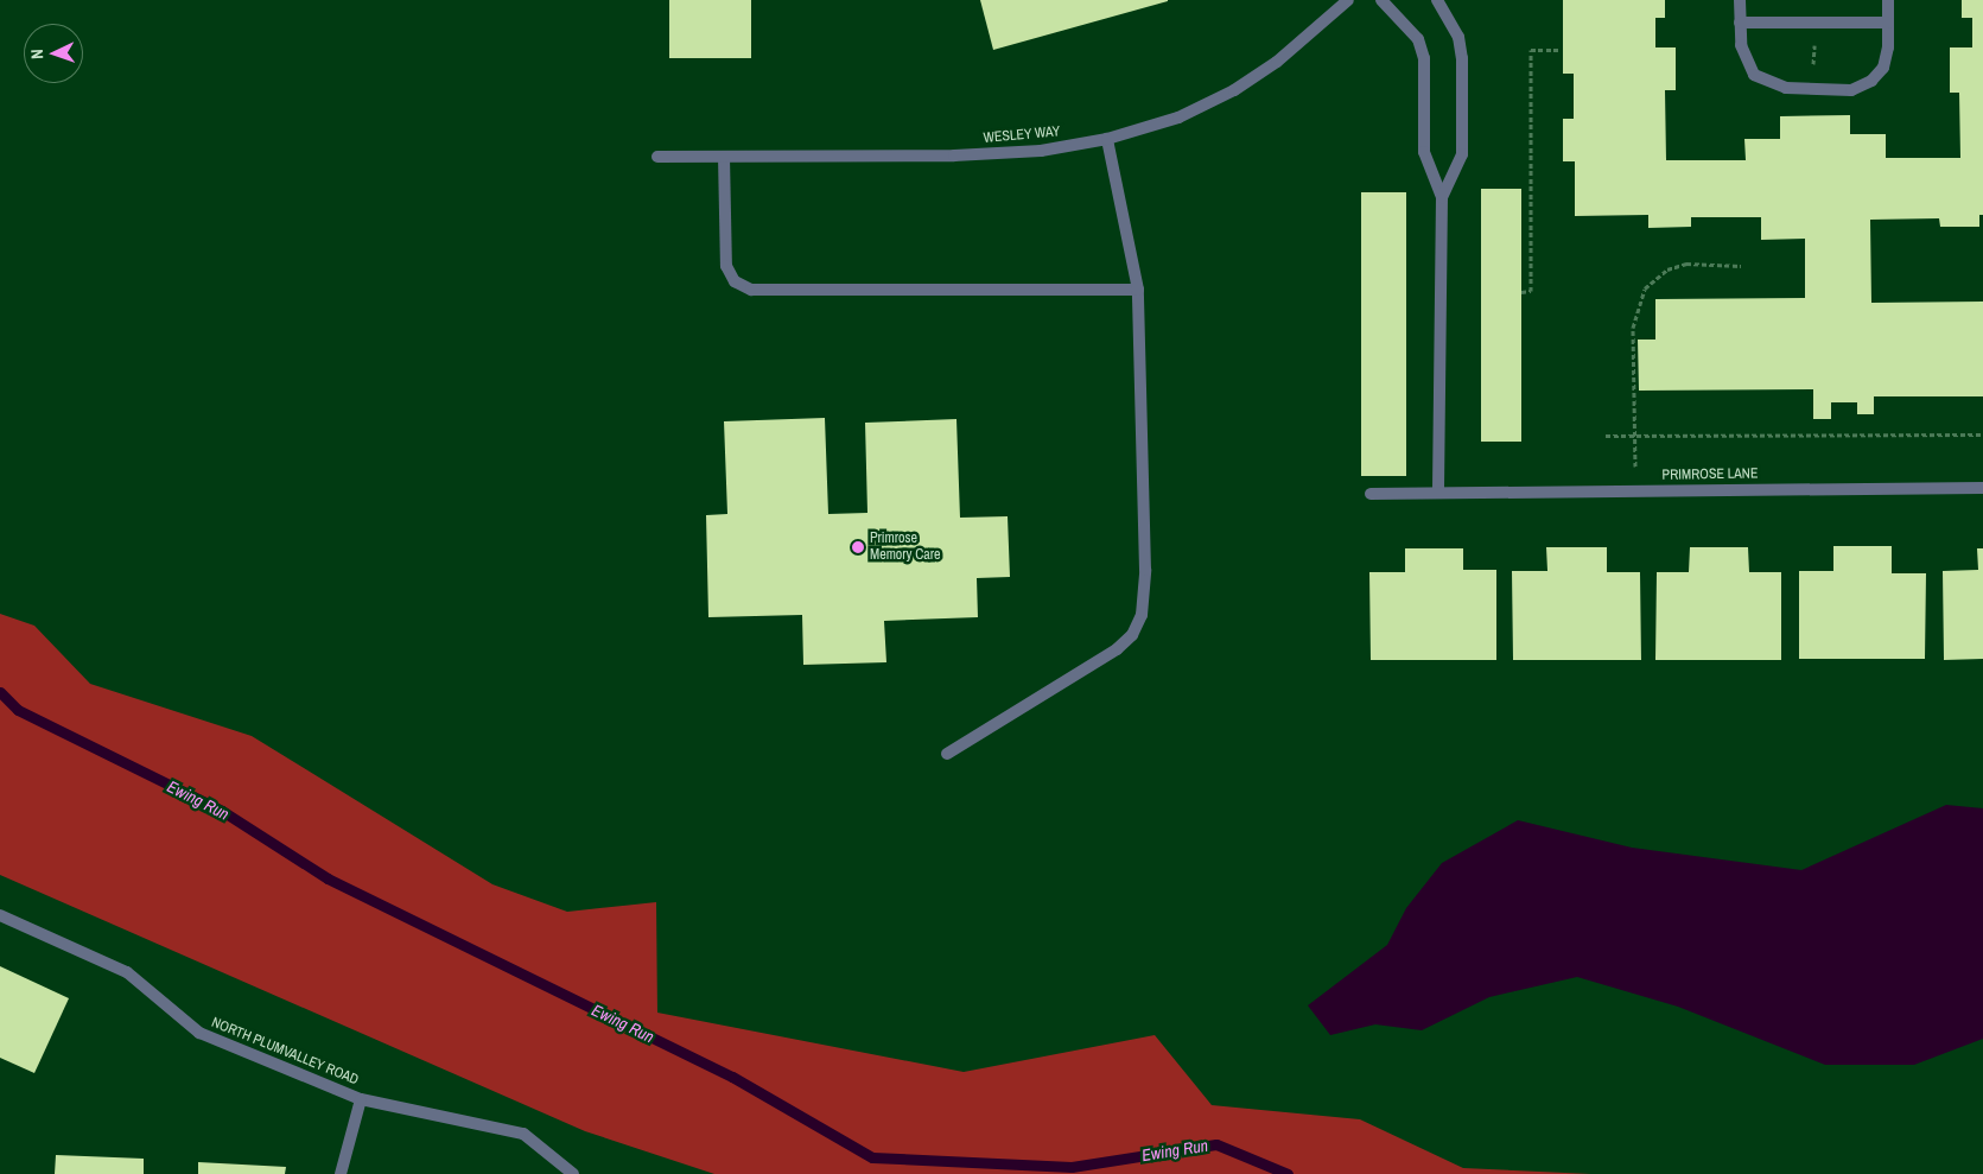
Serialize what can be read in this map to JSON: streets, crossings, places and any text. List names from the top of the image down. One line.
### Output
{"streets":{"street":["WESLEY WAY","PRIMROSE LANE","NORTH PLUMVALLEY ROAD"]},"water":["Ewing Run"],"places":["Primrose Memory Care"],"north":"left"}
